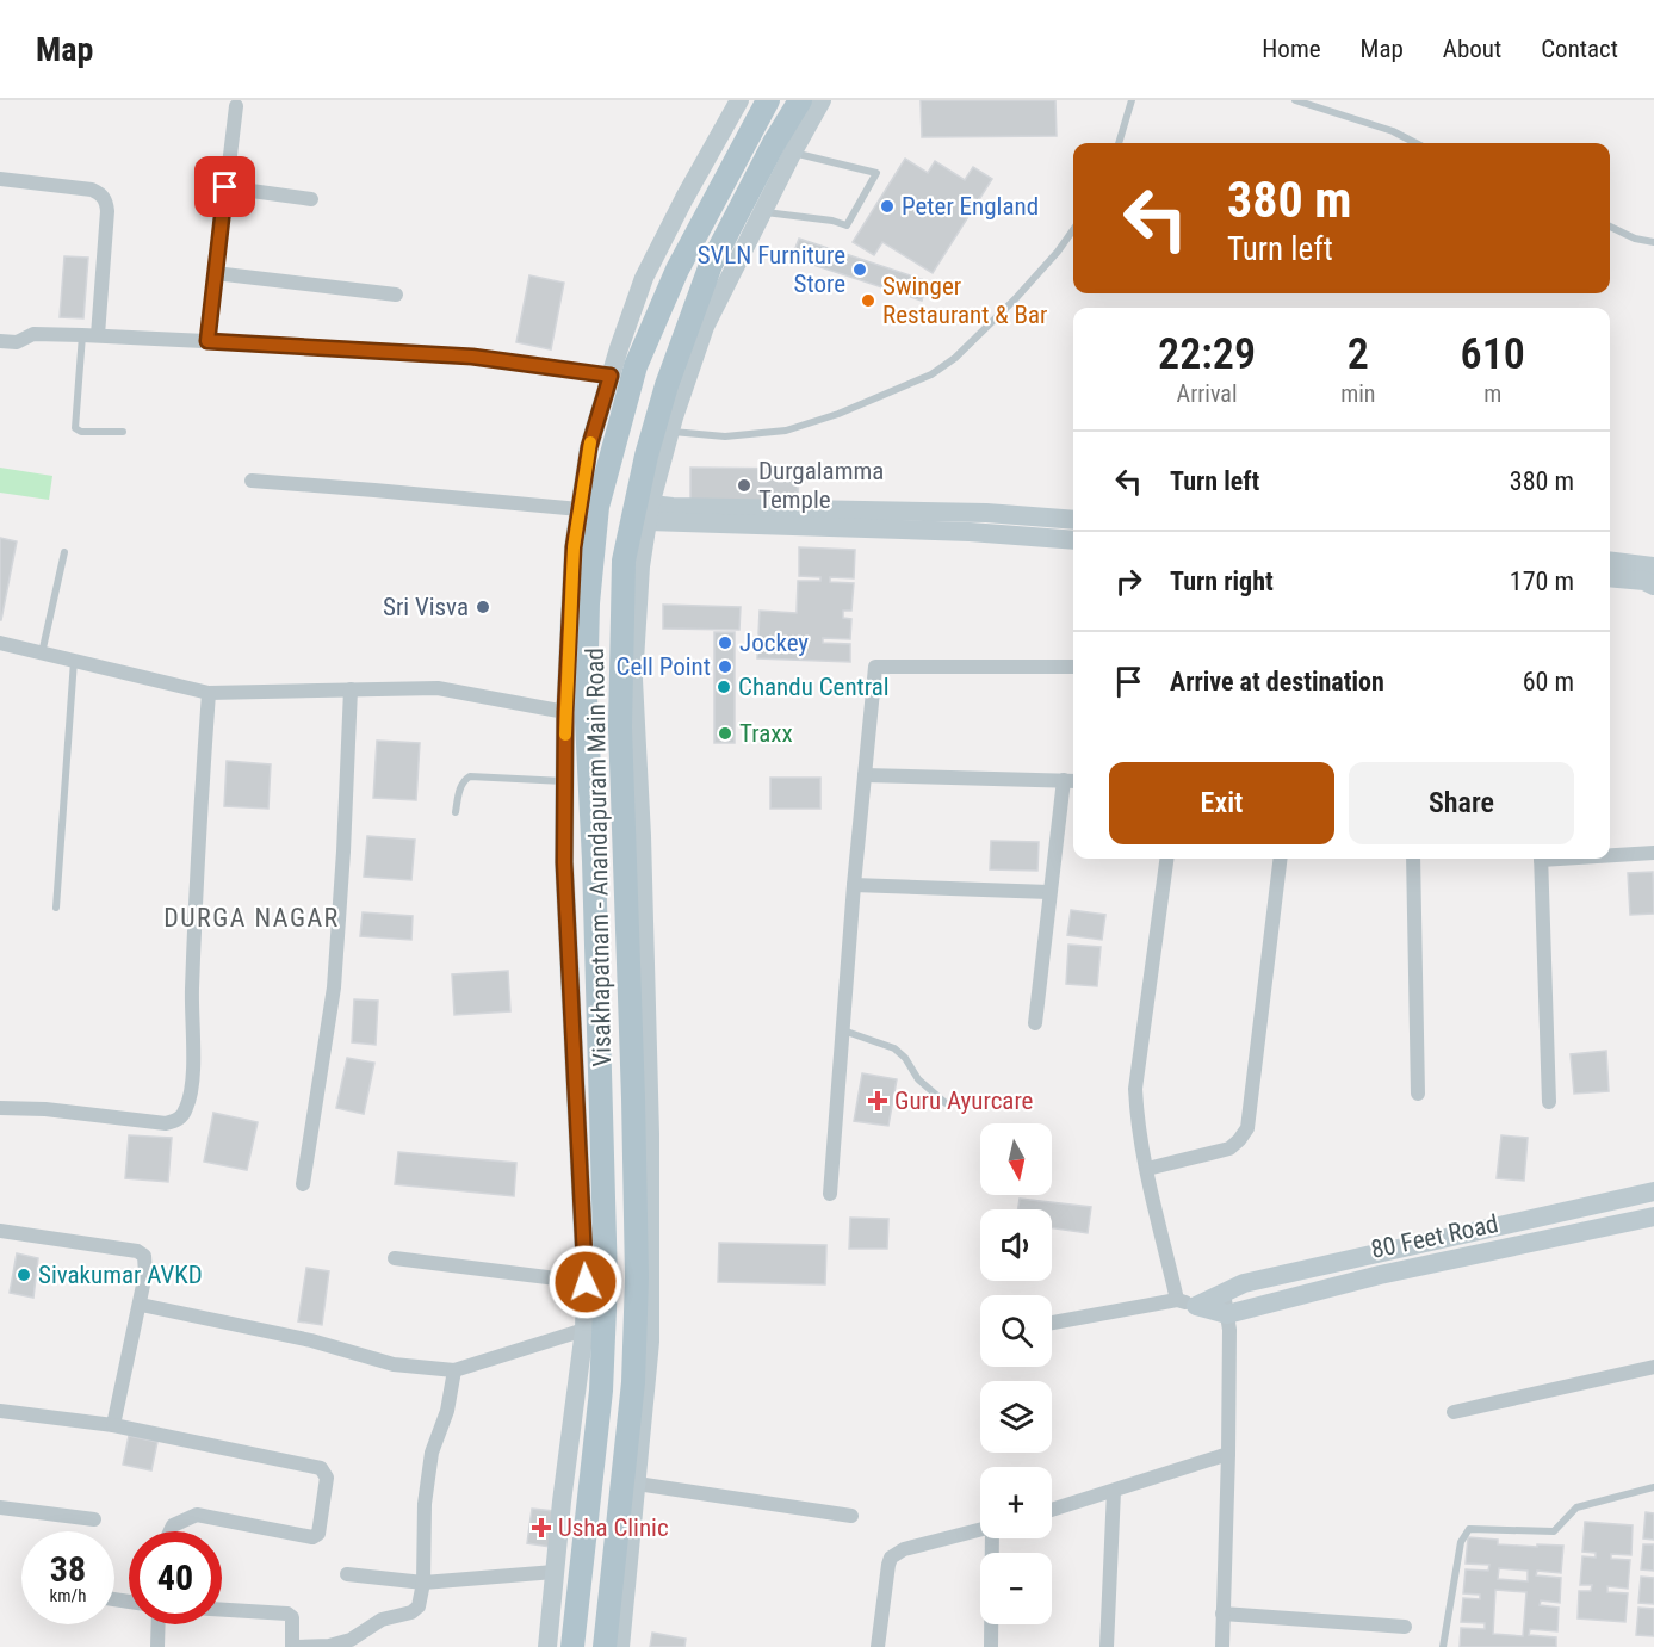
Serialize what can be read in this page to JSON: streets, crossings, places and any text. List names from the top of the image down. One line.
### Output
{"streets":{"main road":["Visakhapatnam - Anandapuram Main Road"],"street":["80 Feet Road"]},"districts":["DURGA NAGAR"],"places":{"other":["Peter England","SVLN Furniture Store","Swinger Restaurant & Bar","Durgalamma Temple","Sri Visva","Jockey","Cell Point","Chandu Central","Traxx","Sivakumar AVKD"],"health":["Guru Ayurcare","Usha Clinic"]},"north":"bottom","page":{"header":"Map","nav":["Home","Map","About","Contact"],"turn":["380 m","Turn left"],"eta":["22:29","Arrival","2","min","610","m"],"list":[{"name":"Turn left","value":"380 m"},{"name":"Turn right","value":"170 m"},{"name":"Arrive at destination","value":"60 m"}],"buttons":["Exit","Share"],"map_buttons":["+","−"],"speed":"38 km/h","limit":"40"}}
